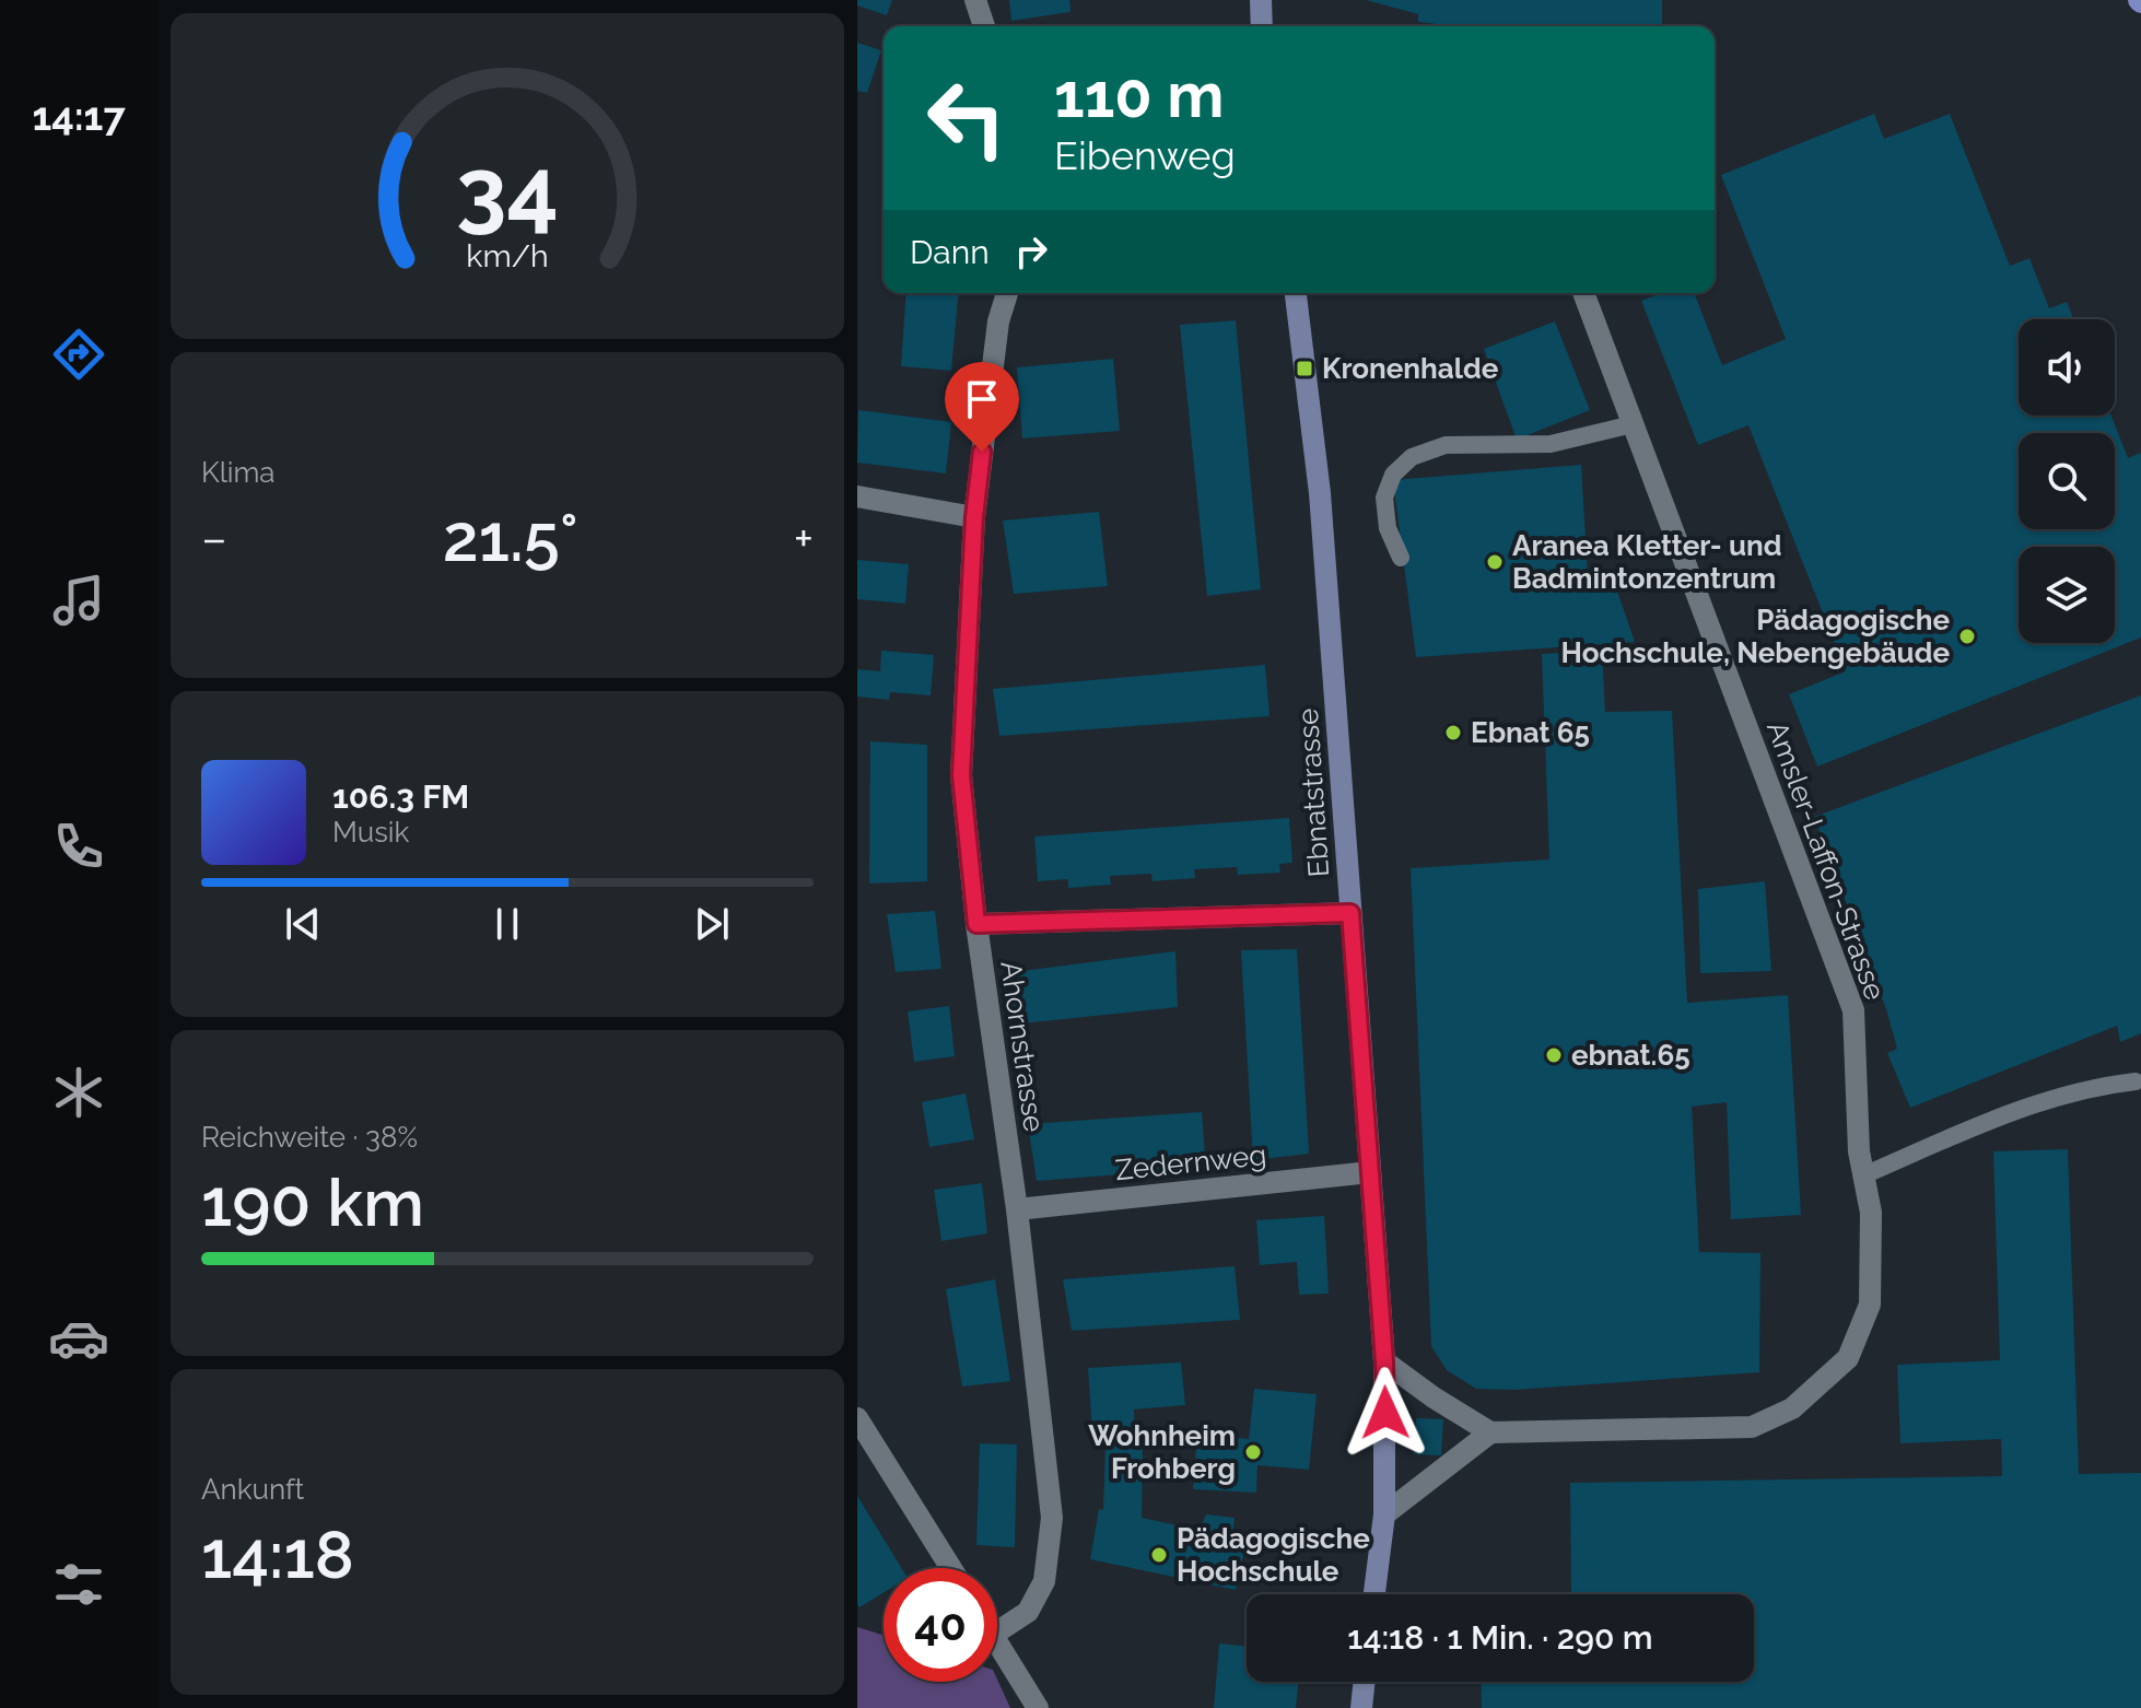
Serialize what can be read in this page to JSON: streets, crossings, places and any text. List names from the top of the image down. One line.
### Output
{"streets":{"street":["Ebnatstrasse","Amsler-Laffon-Strasse","Ahornstrasse","Zedernweg"]},"crossings":[["Ebnatstrasse","Zedernweg"],["Ahornstrasse","Zedernweg"]],"places":{"transit":["Kronenhalde"],"other":["Aranea Kletter- und Badmintonzentrum","Pädagogische Hochschule, Nebengebäude","Ebnat 65","ebnat.65","Wohnheim Frohberg","Pädagogische Hochschule"]},"page":{"tabs":"14:17","turn":["110 m","Eibenweg"],"then":"Dann","tile":["Klima",["Reichweite · 38%","190 km"],["Ankunft","14:18"]],"heat":["−","21.5°","+"],"song":["106.3 FM","Musik"],"limit":"40","trip":"14:18 · 1 Min. · 290 m","gauge":["34","km/h"]}}
